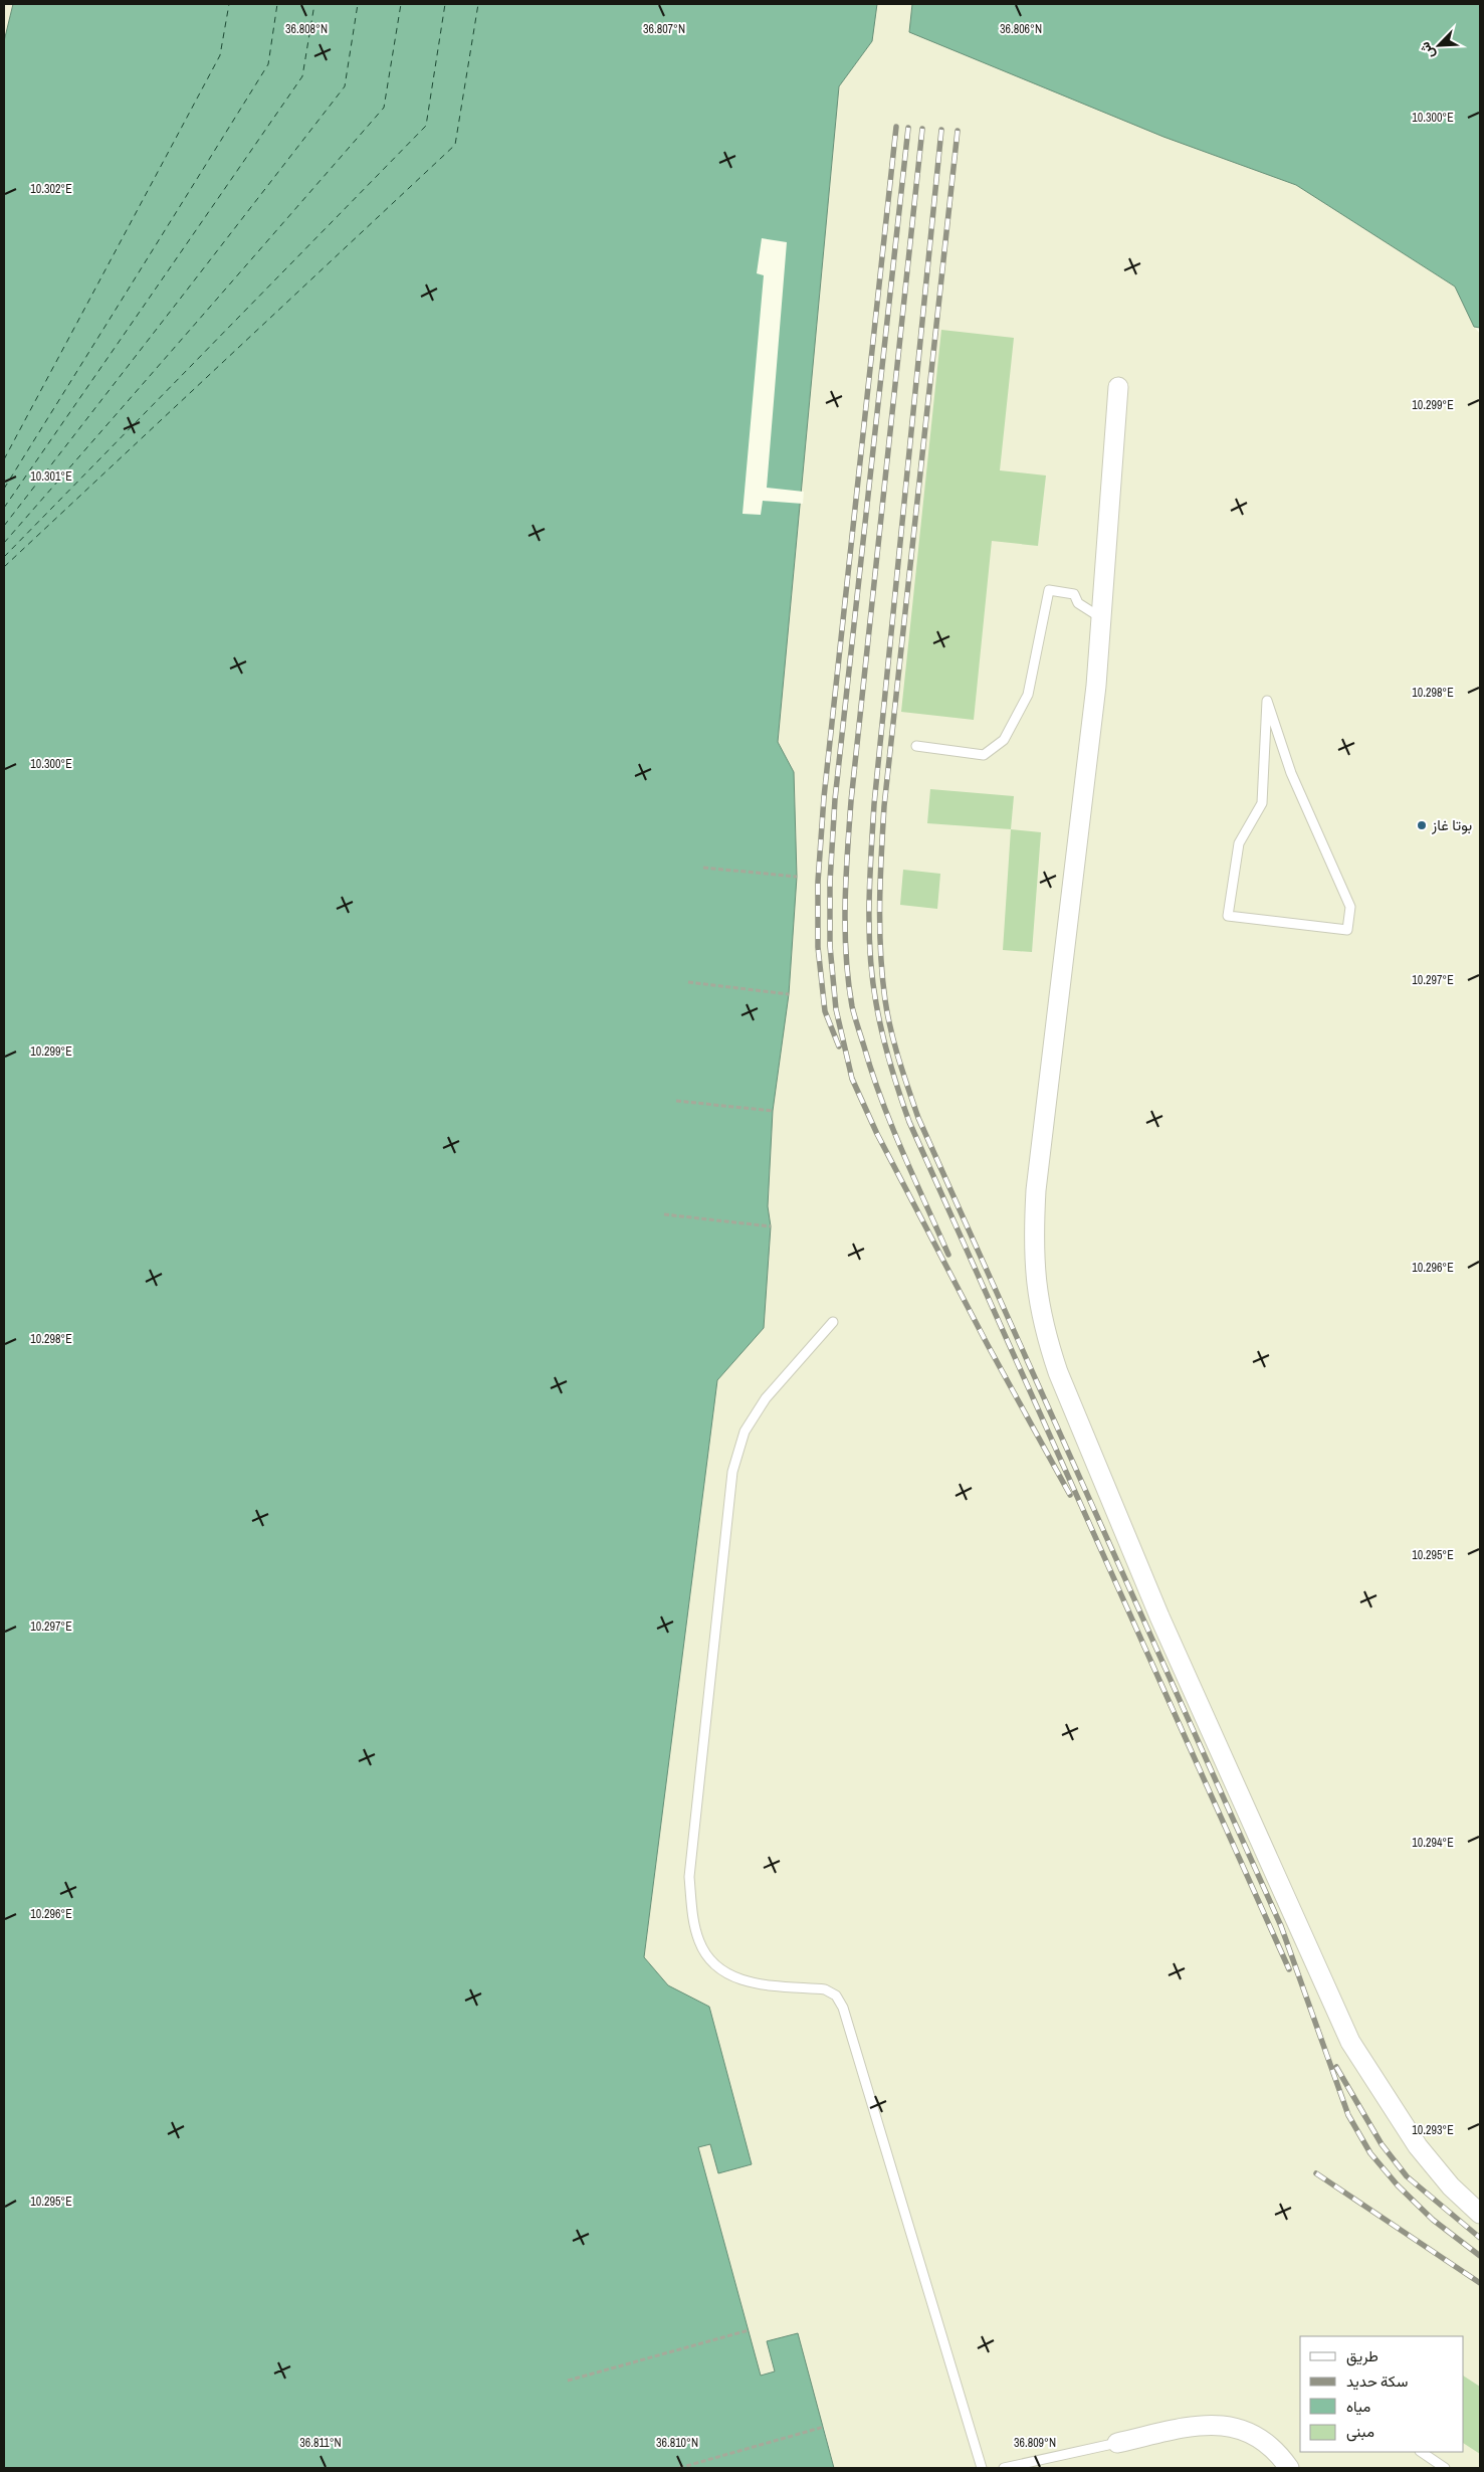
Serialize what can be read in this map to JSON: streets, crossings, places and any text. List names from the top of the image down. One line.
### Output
{"places":["بوتا غاز"],"legend":["طريق","سكة حديد","مياه","مبنى"],"north":"bottom left","coordinates":["36.807°N","36.806°N","36.808°N","10.300°E","10.302°E","10.299°E","10.301°E","10.298°E","10.297°E","10.296°E","10.295°E","10.294°E","10.293°E","36.811°N","36.810°N","36.809°N"]}
